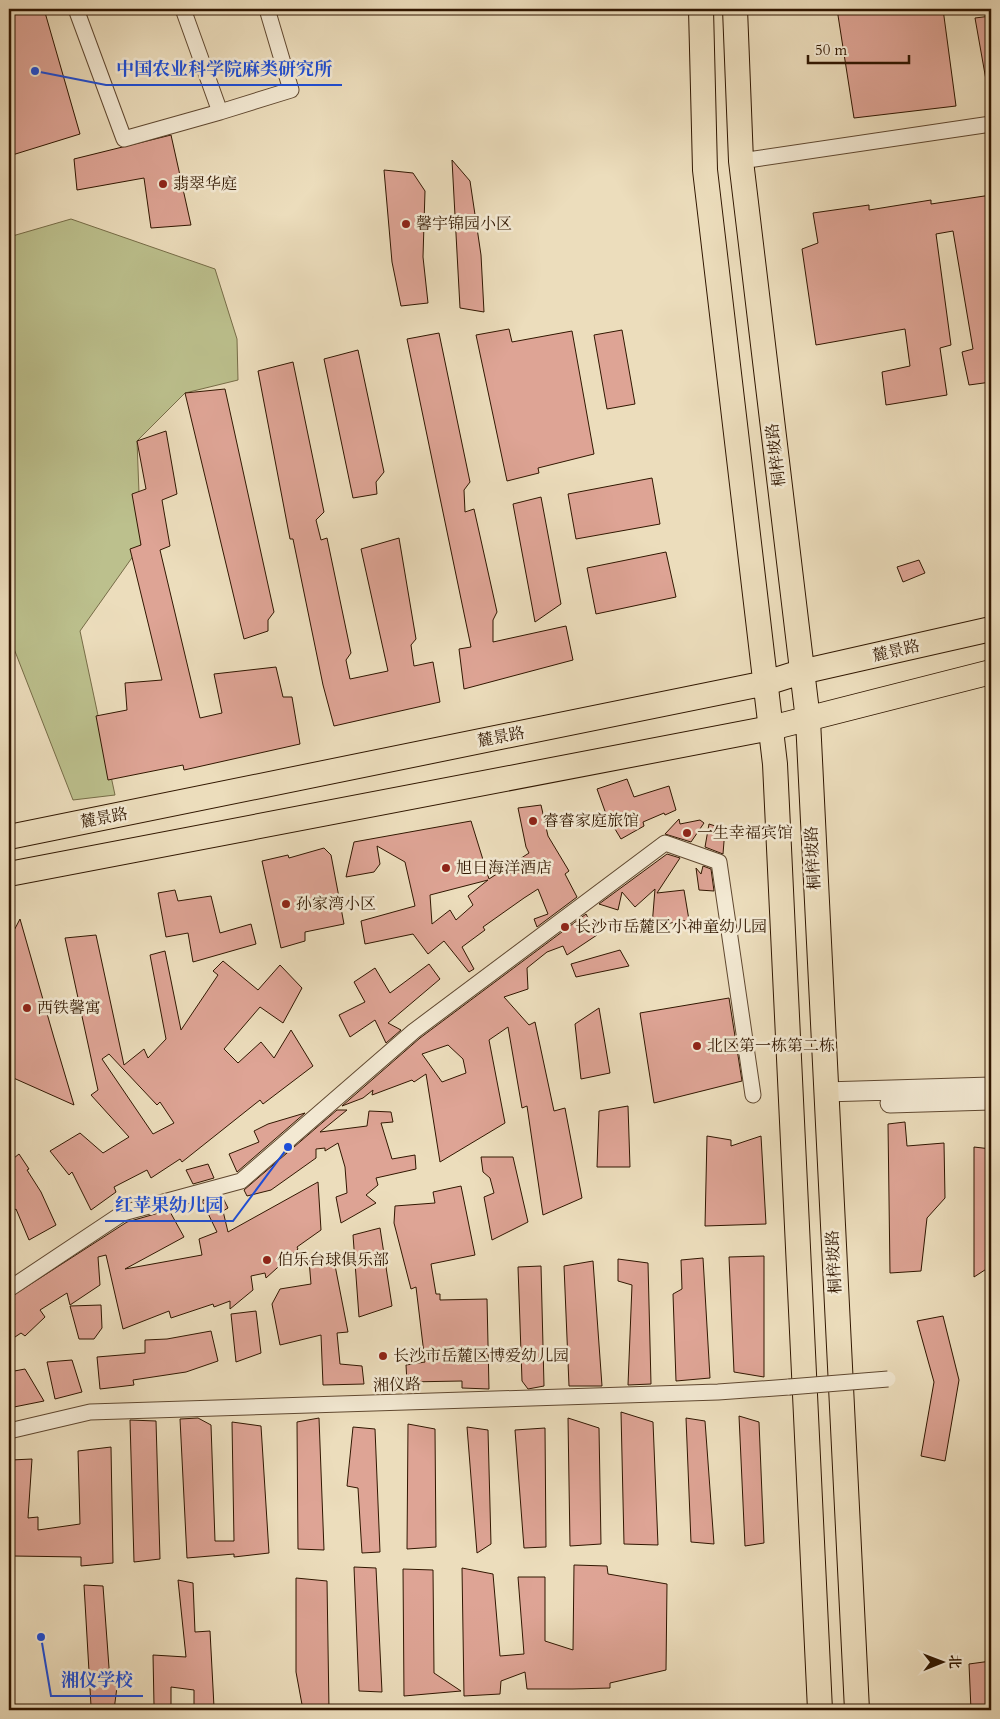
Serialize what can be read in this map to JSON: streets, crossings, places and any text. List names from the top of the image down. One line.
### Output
{"streets":{"main road":["桐梓坡路","麓景路"],"street":["湘仪路"]},"crossings":[["桐梓坡路","麓景路"]],"places":["中国农业科学院麻类研究所","翡翠华庭","馨宇锦园小区","睿睿家庭旅馆","一生幸福宾馆","旭日海洋酒店","孙家湾小区","长沙市岳麓区小神童幼儿园","西铁馨寓","北区第一栋第二栋","红苹果幼儿园","伯乐台球俱乐部","长沙市岳麓区博爱幼儿园","湘仪学校"],"scale_bar":"50 m","north":"right"}
